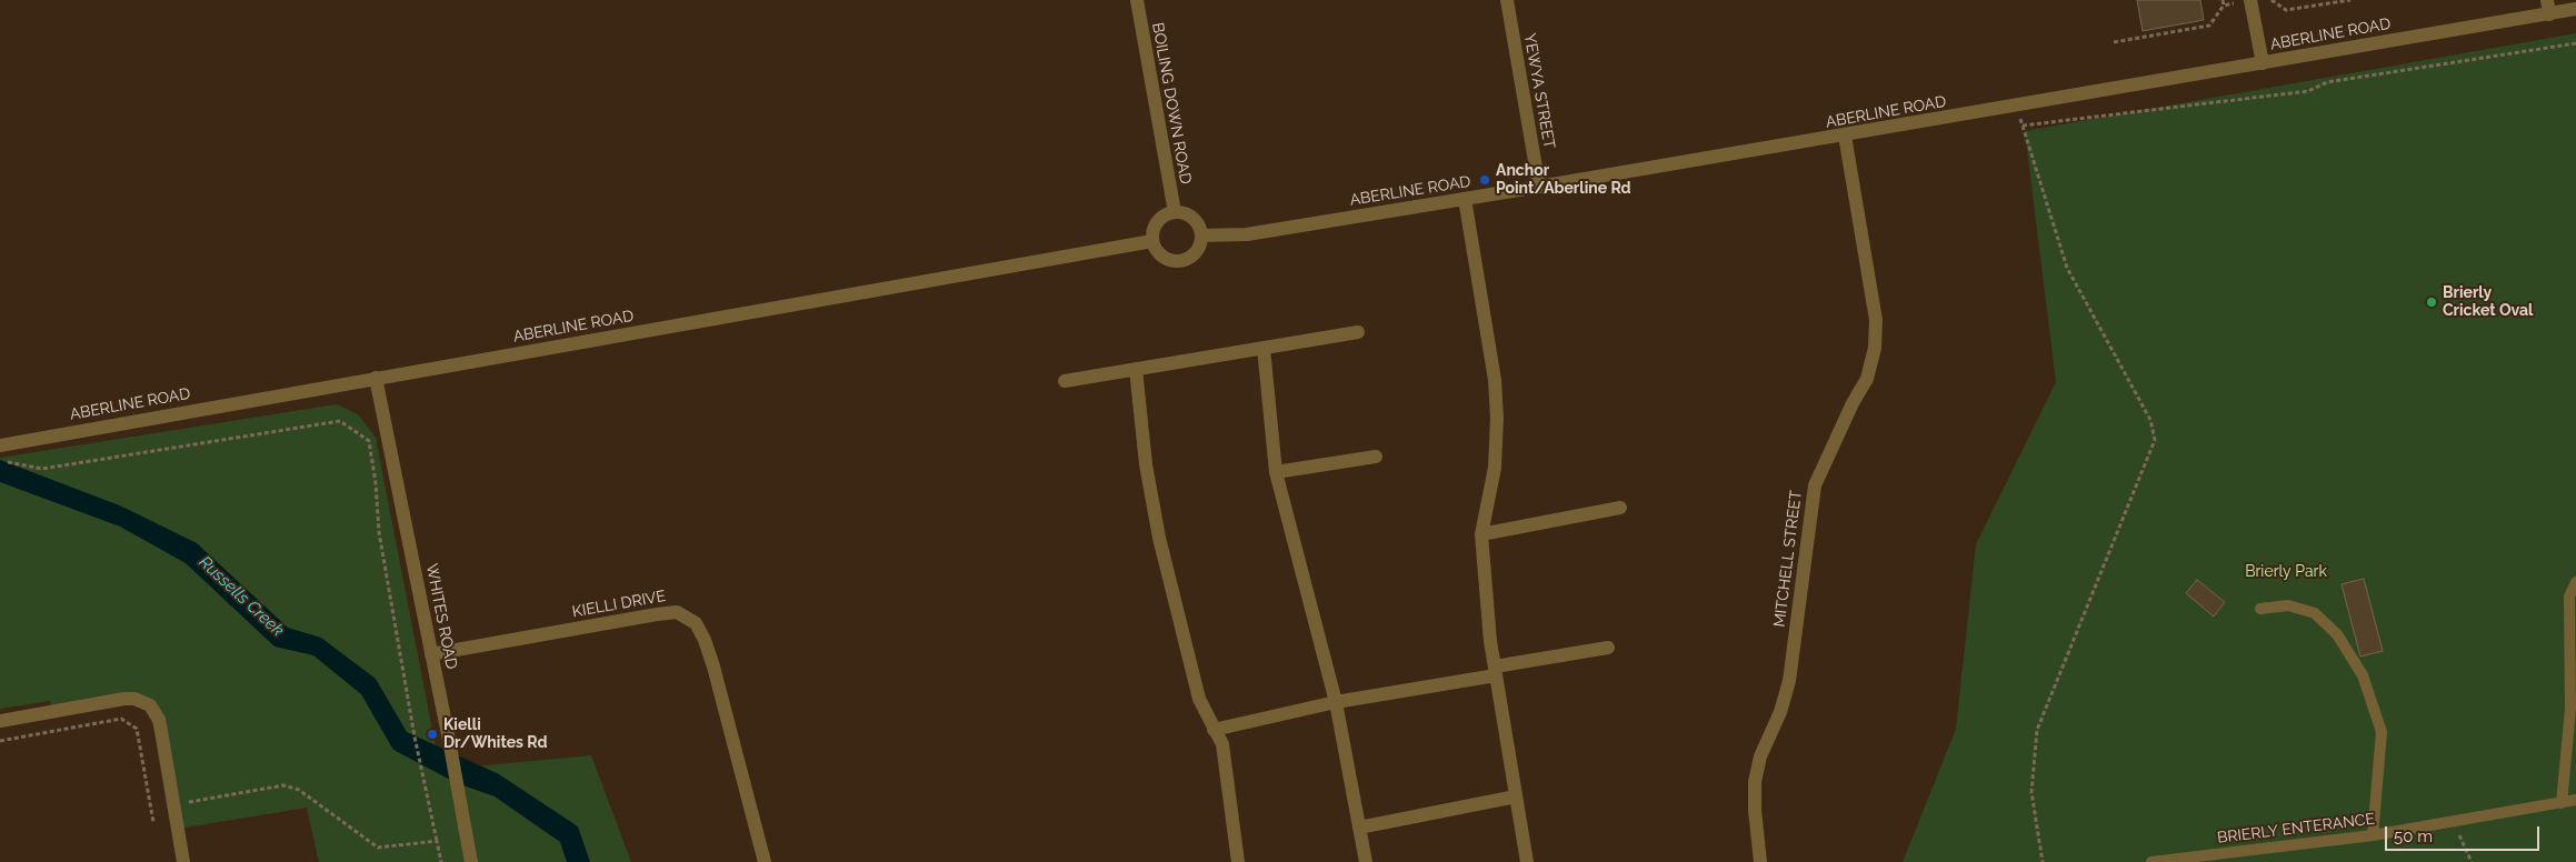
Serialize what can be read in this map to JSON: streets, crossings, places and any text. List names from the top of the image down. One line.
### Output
{"streets":{"street":["ABERLINE ROAD","YEWYA STREET","BOILING DOWN ROAD","MITCHELL STREET","KIELLI DRIVE","WHITES ROAD"],"lane":["BRIERLY ENTERANCE"]},"crossings":[["ABERLINE ROAD","YEWYA STREET"],["ABERLINE ROAD","BOILING DOWN ROAD"],["ABERLINE ROAD","MITCHELL STREET"],["ABERLINE ROAD","WHITES ROAD"],["KIELLI DRIVE","WHITES ROAD"]],"water":["Russells Creek"],"parks":["Brierly Park"],"places":["Anchor Point/Aberline Rd","Brierly Cricket Oval","Kielli Dr/Whites Rd"],"scale_bar":"50 m"}
